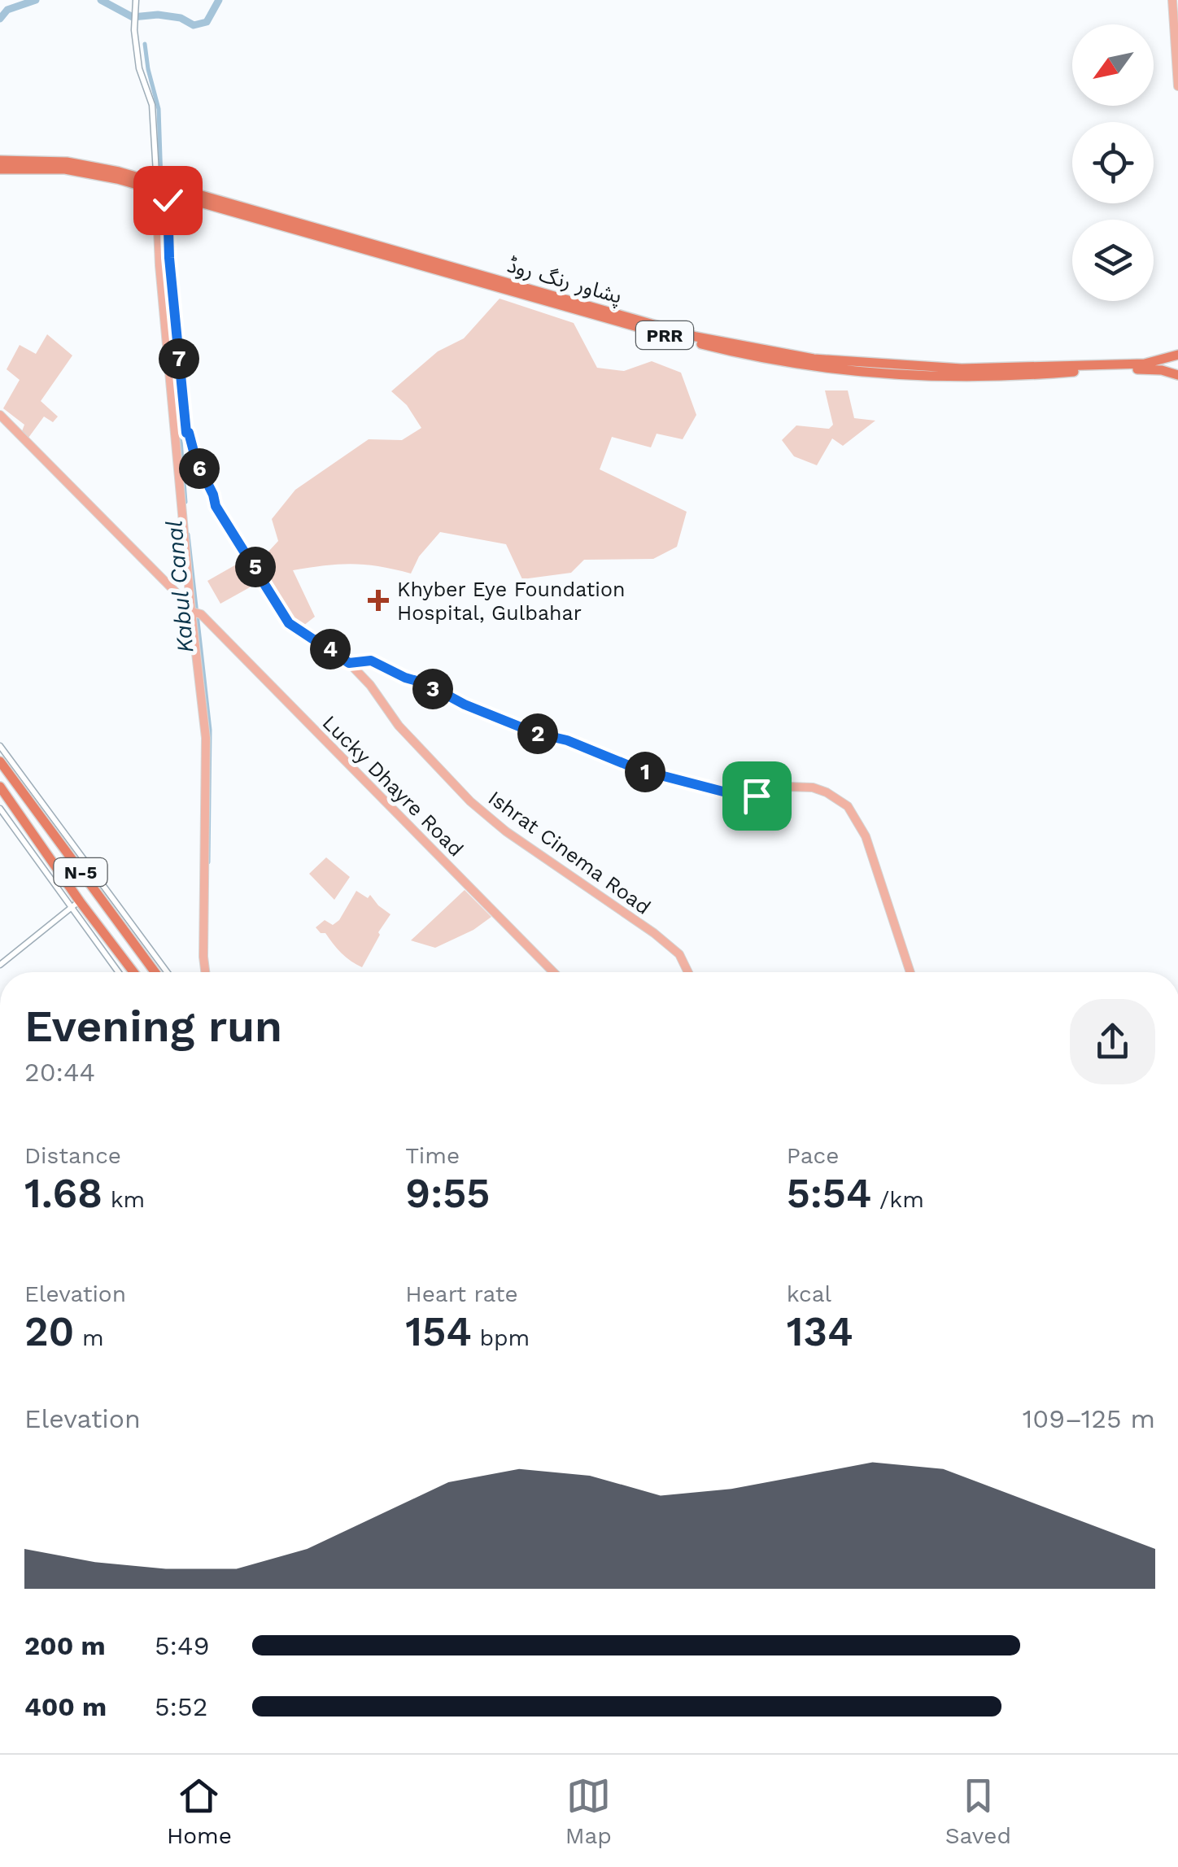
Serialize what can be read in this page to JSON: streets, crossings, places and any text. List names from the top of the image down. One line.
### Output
{"streets":{"highway":["پشاور رنگ روڈ","PRR","N-5"],"main road":["Lucky Dhayre Road","Ishrat Cinema Road"]},"crossings":[["پشاور رنگ روڈ","PRR"]],"water":["Kabul Canal"],"places":{"health":["Khyber Eye Foundation Hospital, Gulbahar"]},"north":"bottom left","page":{"pins":["7","6","5","4","3","2","1"],"heading":["Evening run","20:44"],"stats":[["Distance","1.68 km"],["Time","9:55"],["Pace","5:54 /km"],["Elevation","20 m"],["Heart rate","154 bpm"],["kcal","134"]],"chart":["Elevation","109–125 m"],"list":[{"name":"200 m","note":"5:49"},{"name":"400 m","note":"5:52"}],"tabs":["Home","Map","Saved"]}}
